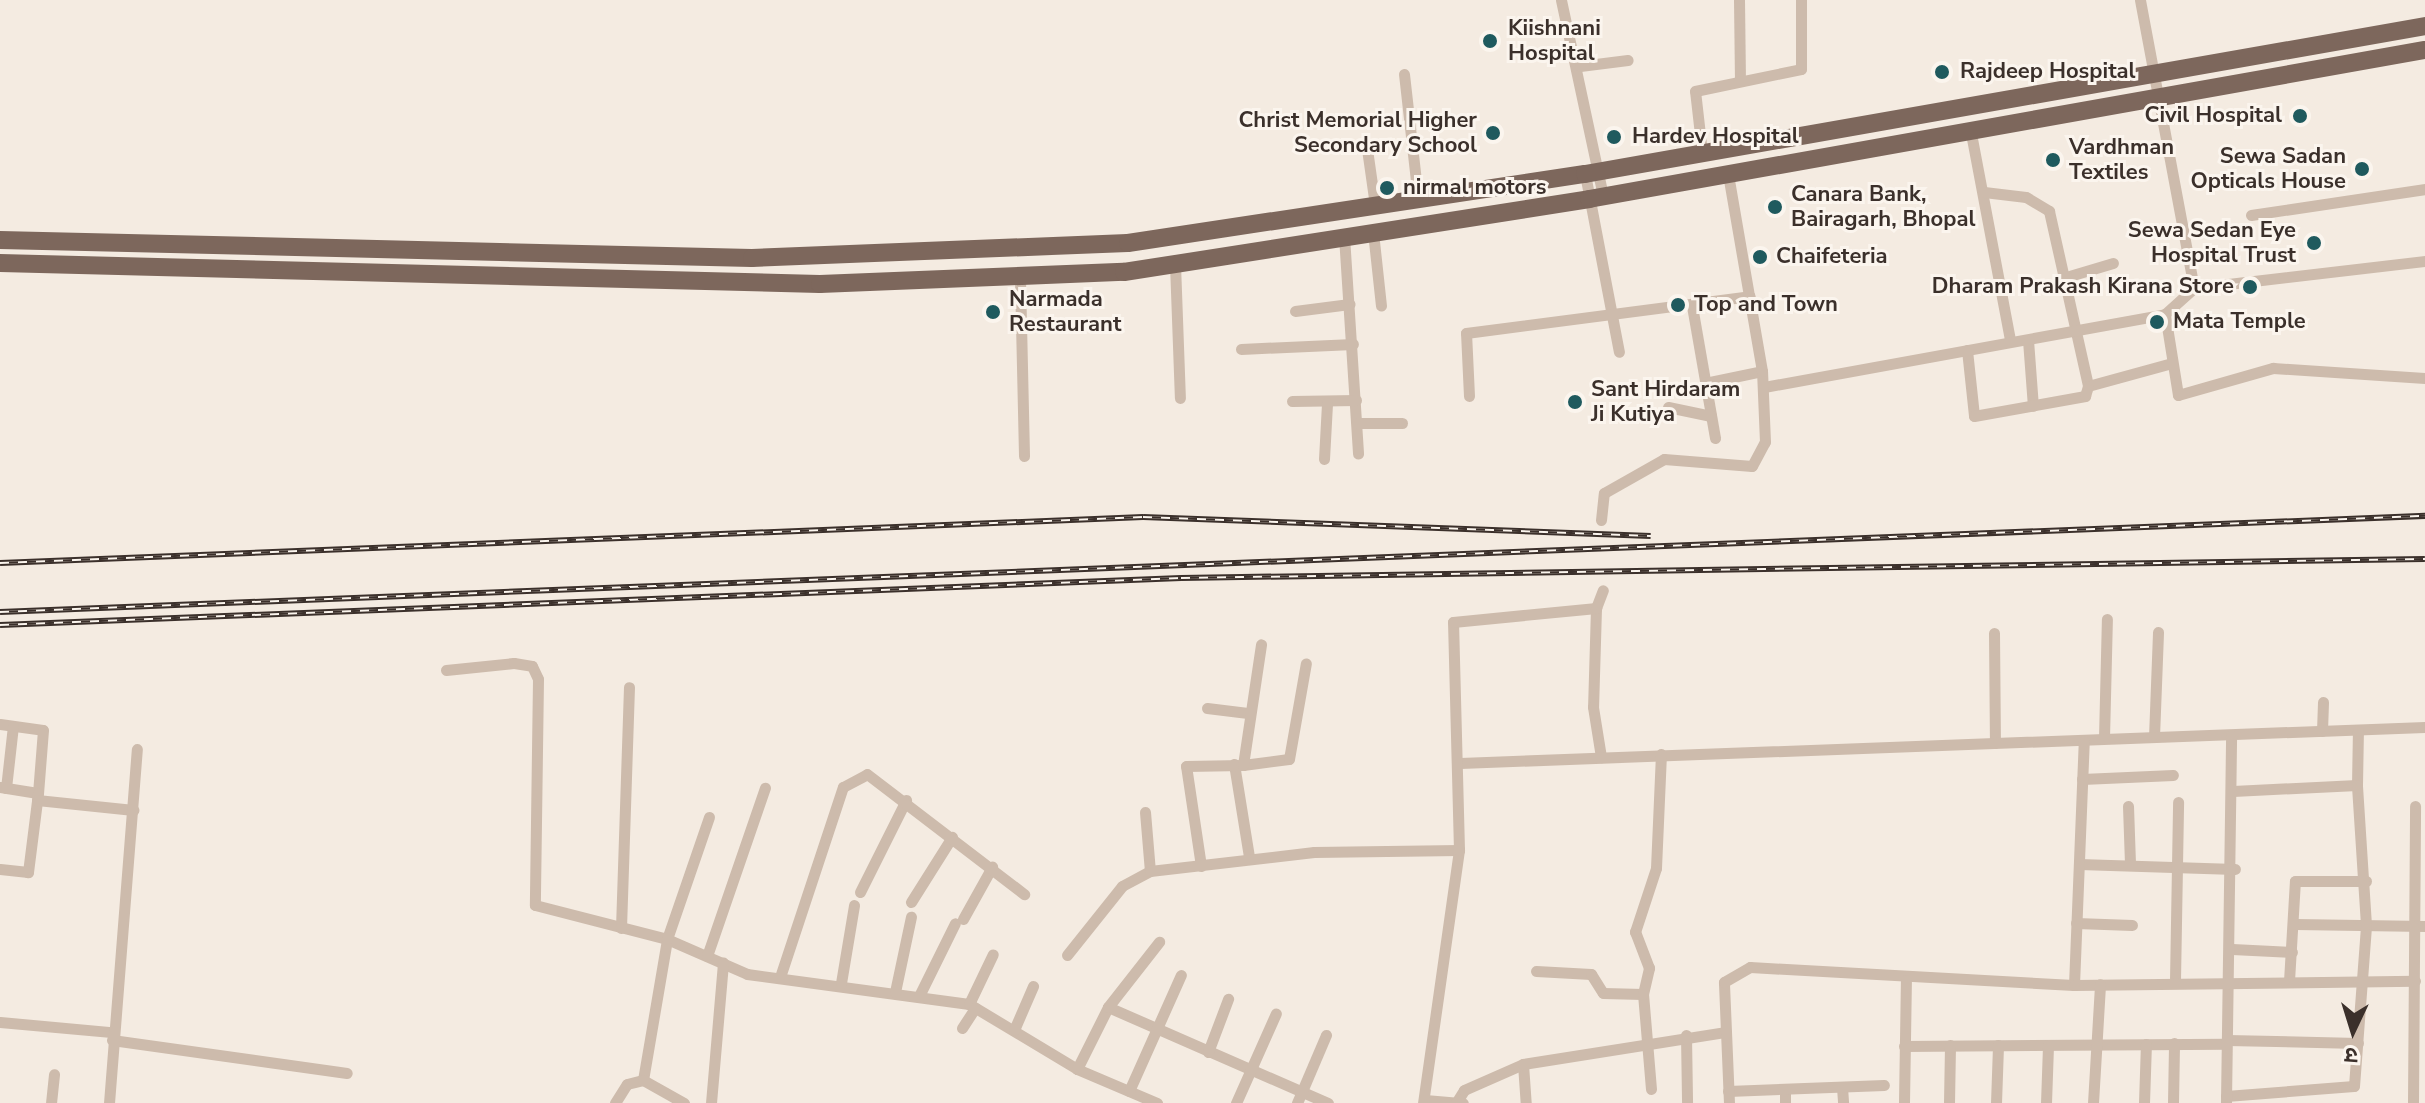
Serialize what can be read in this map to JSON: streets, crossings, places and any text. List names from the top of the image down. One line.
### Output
{"places":["Kiishnani Hospital","Rajdeep Hospital","Civil Hospital","Christ Memorial Higher Secondary School","Hardev Hospital","Vardhman Textiles","Sewa Sadan Opticals House","nirmal motors","Canara Bank, Bairagarh, Bhopal","Sewa Sedan Eye Hospital Trust","Chaifeteria","Dharam Prakash Kirana Store","Top and Town","Narmada Restaurant","Mata Temple","Sant Hirdaram Ji Kutiya"],"north":"bottom"}
